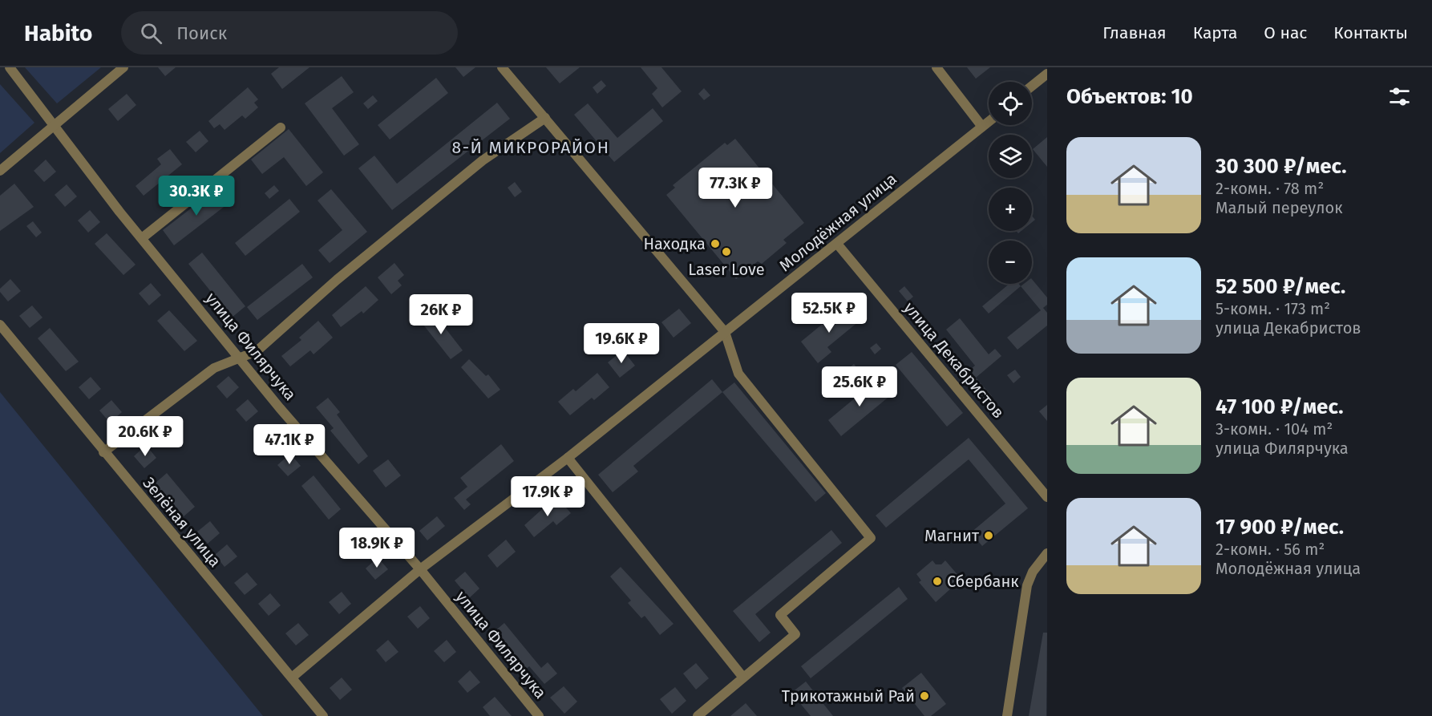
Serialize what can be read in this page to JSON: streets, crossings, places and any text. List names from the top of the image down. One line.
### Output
{"streets":{"street":["Молодёжная улица","улица Филярчука","улица Декабристов","Зелёная улица"]},"crossings":[["Молодёжная улица","улица Филярчука"],["Молодёжная улица","улица Декабристов"],["Молодёжная улица","Зелёная улица"]],"districts":["8-Й МИКРОРАЙОН"],"places":["Находка","Laser Love","Магнит","Сбербанк","Трикотажный Рай"],"page":{"header":"Habito","search":"Поиск","nav":["Главная","Карта","О нас","Контакты"],"heading":"Объектов: 10","map_buttons":["+","−"],"list":[{"name":"30 300 ₽/мес.","note":"2-комн. · 78 m² · Малый переулок"},{"name":"52 500 ₽/мес.","note":"5-комн. · 173 m² · улица Декабристов"},{"name":"47 100 ₽/мес.","note":"3-комн. · 104 m² · улица Филярчука"},{"name":"17 900 ₽/мес.","note":"2-комн. · 56 m² · Молодёжная улица"}],"price":["77.3K ₽","30.3K ₽","52.5K ₽","26K ₽","19.6K ₽","25.6K ₽","20.6K ₽","47.1K ₽","17.9K ₽","18.9K ₽"]}}
